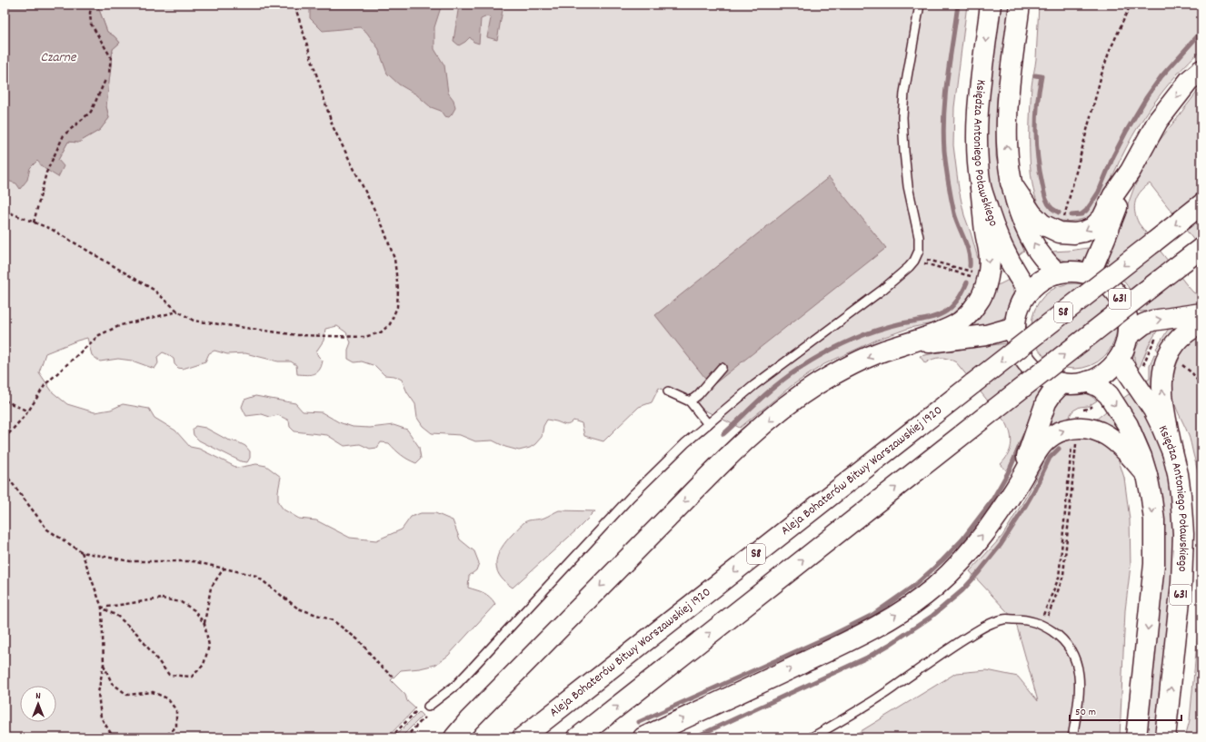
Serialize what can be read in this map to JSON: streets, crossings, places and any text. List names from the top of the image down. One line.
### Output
{"streets":{"main road":["Księdza Antoniego Poławskiego","631","S8","Aleja Bohaterów Bitwy Warszawskiej 1920"]},"crossings":[["Księdza Antoniego Poławskiego","631"]],"water":["Czarne"],"scale_bar":"50 m","north":"top"}
